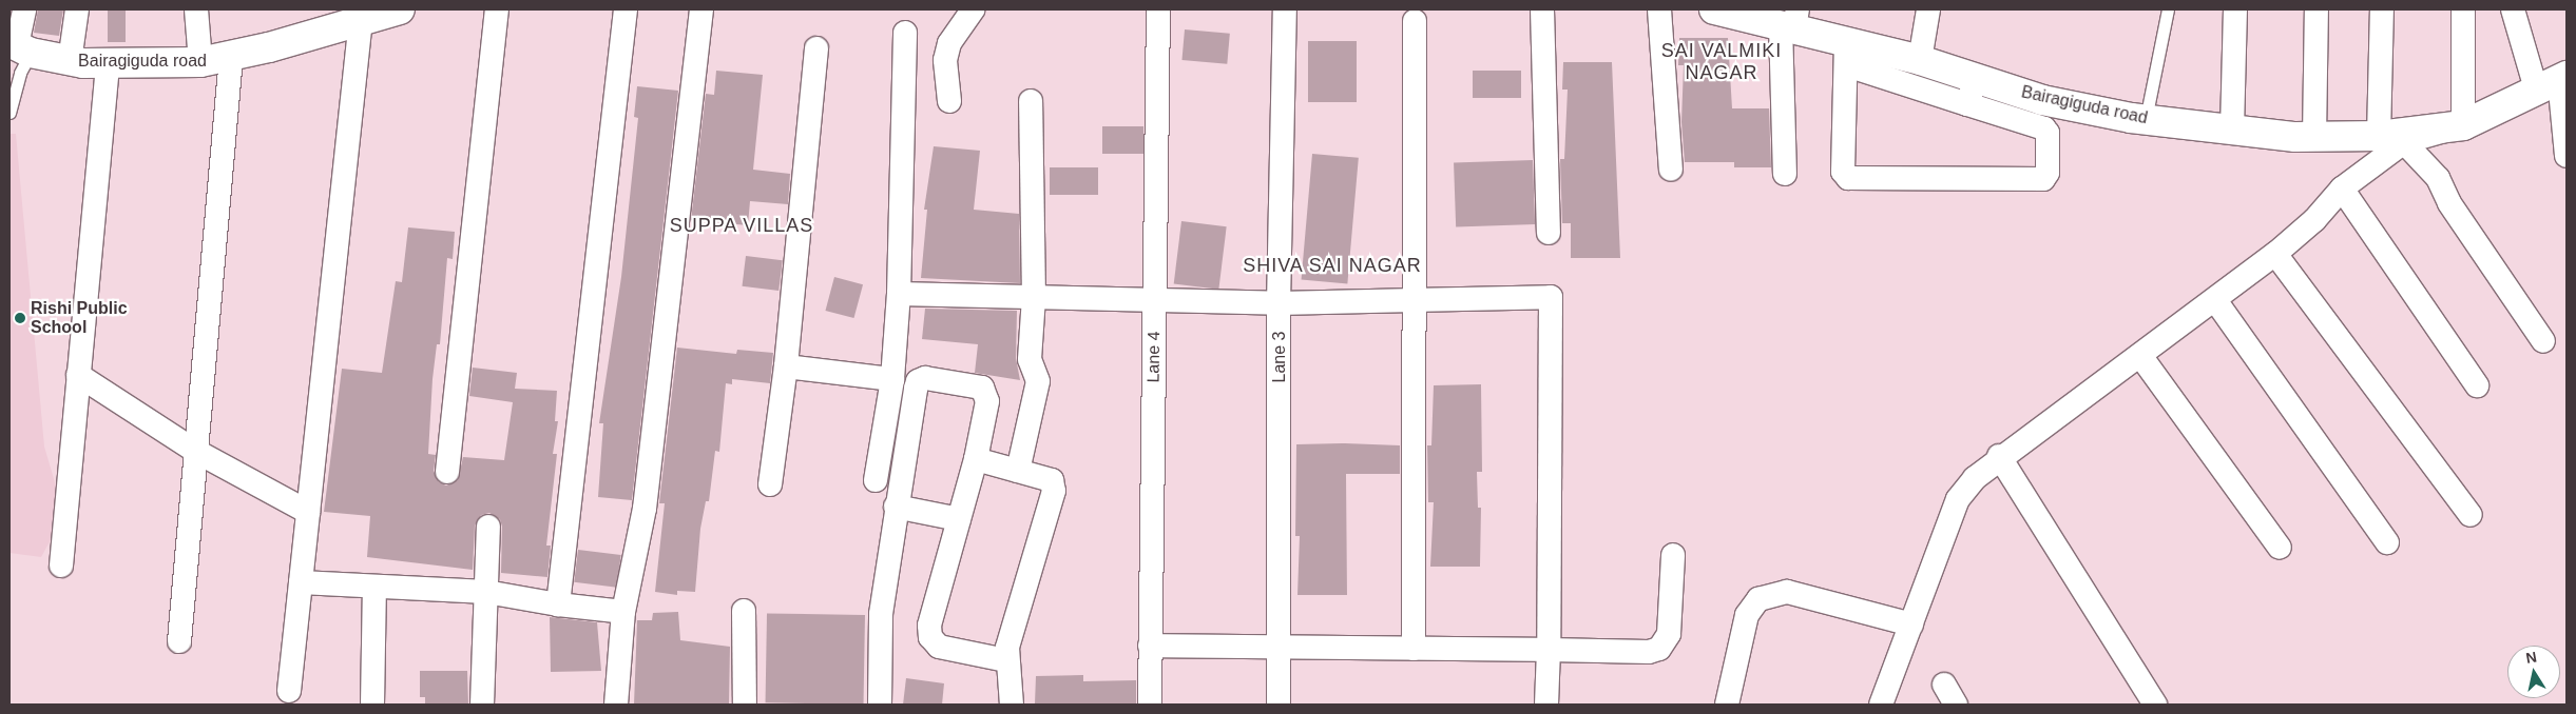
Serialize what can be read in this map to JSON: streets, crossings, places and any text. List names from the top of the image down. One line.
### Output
{"streets":{"street":["Bairagiguda road","Lane 4","Lane 3"]},"districts":["SAI VALMIKI NAGAR","SUPPA VILLAS","SHIVA SAI NAGAR"],"places":["Rishi Public School"],"north":"top"}
